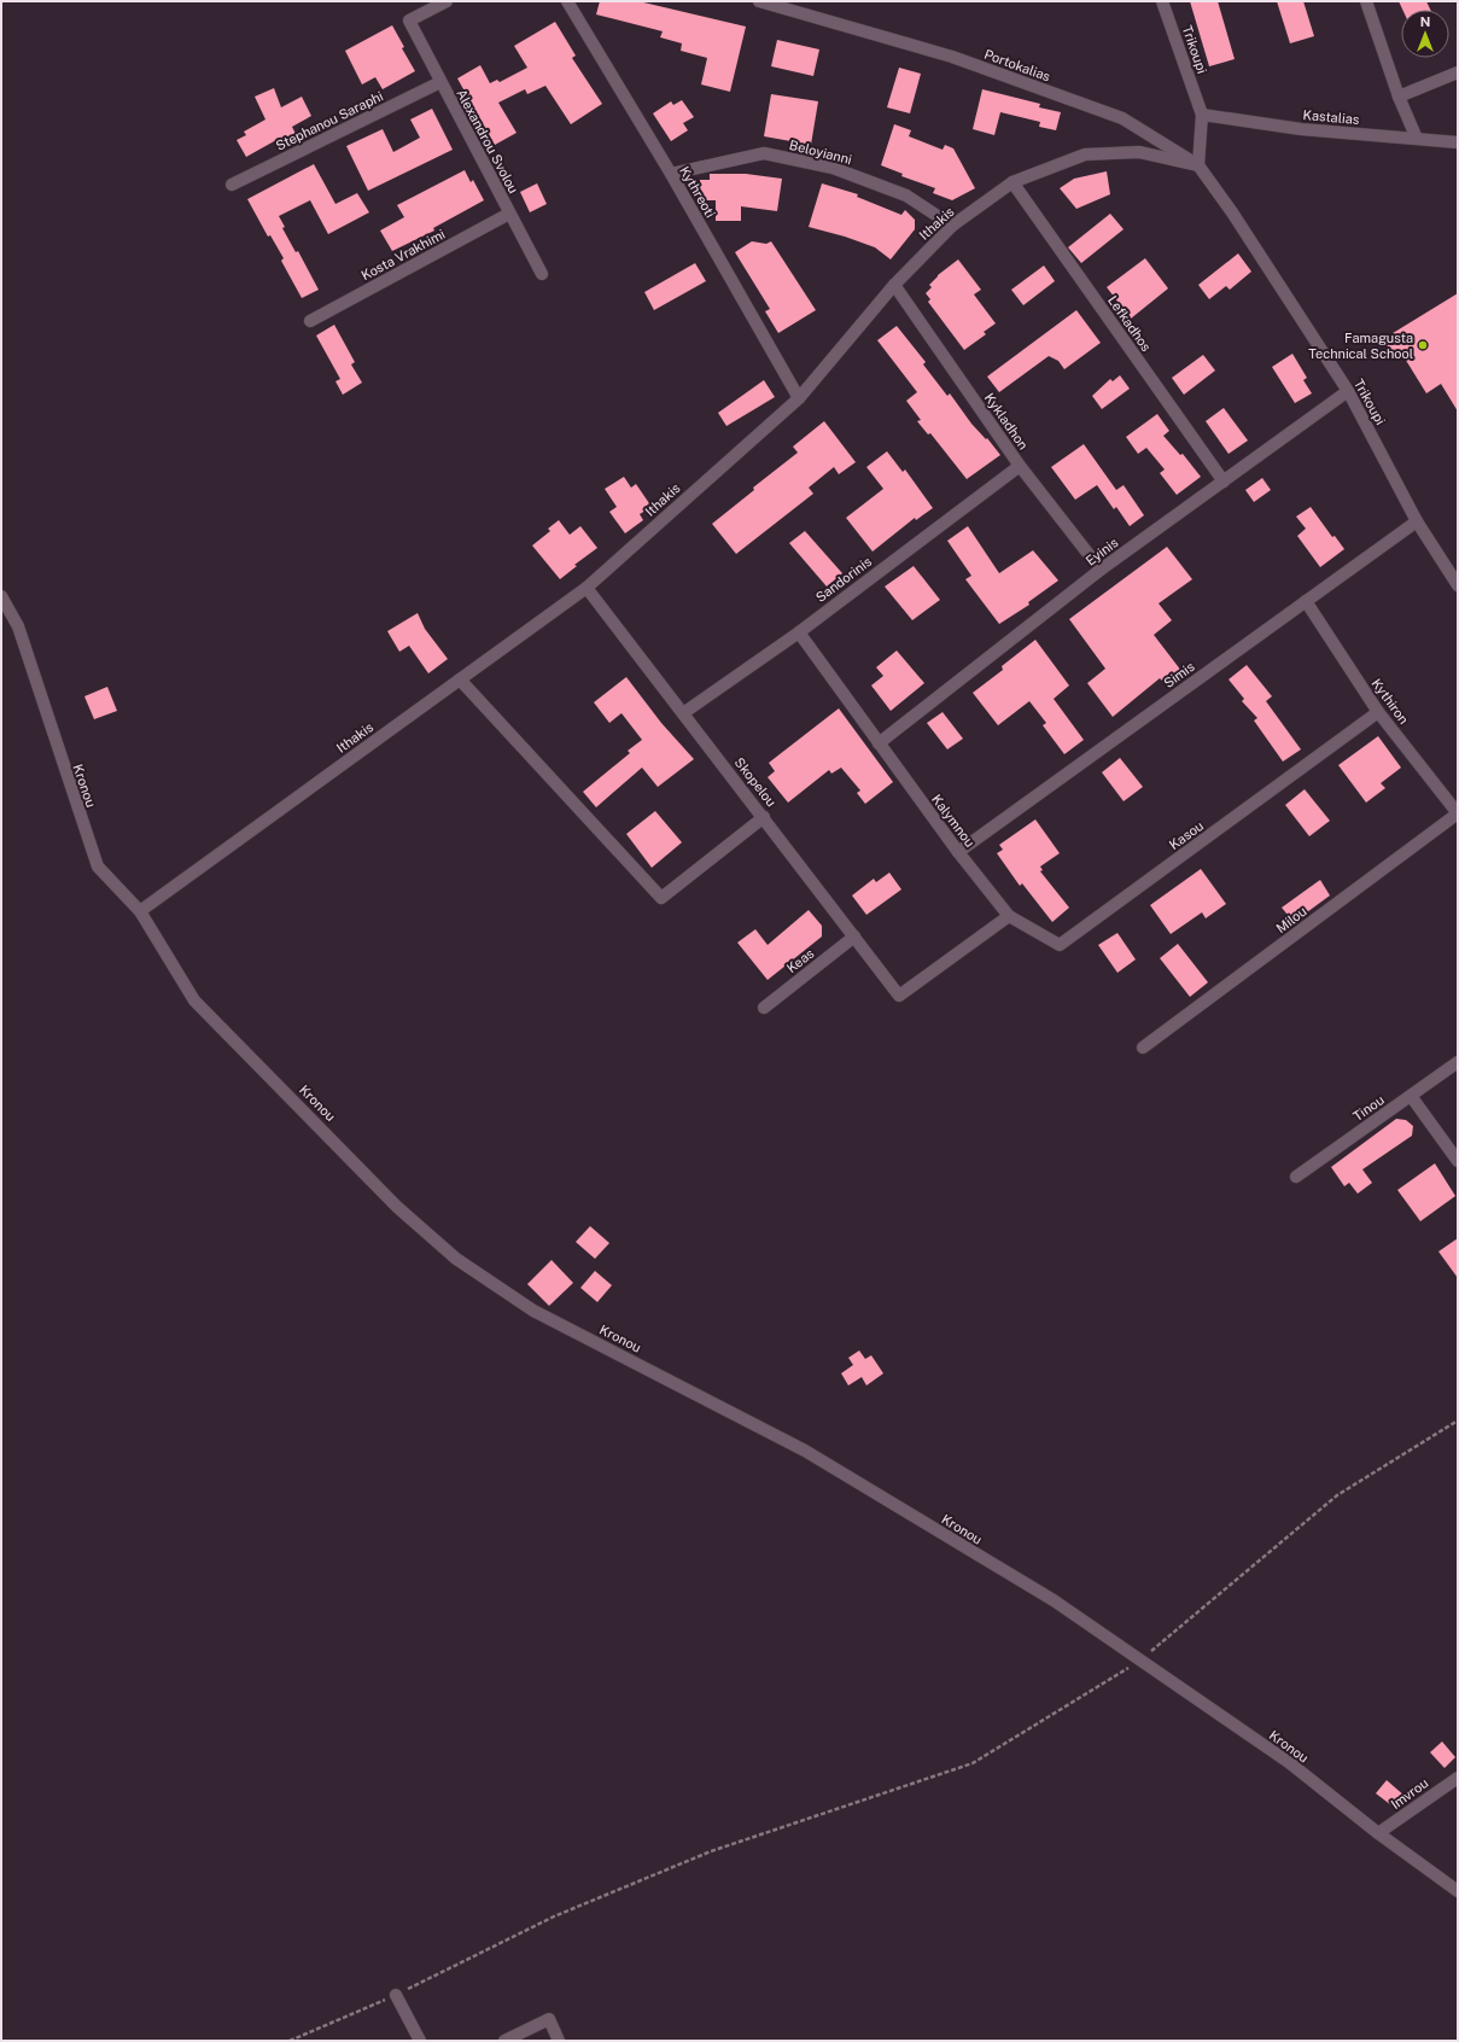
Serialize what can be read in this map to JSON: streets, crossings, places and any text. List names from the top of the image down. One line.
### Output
{"streets":{"street":["Trikoupi","Portokalias","Kastalias","Stephanou Saraphi","Alexandrou Svolou","Beloyianni","Kythreoti","Ithakis","Kosta Vrakhimi","Lefkadhos","Kykladhon","Eyinis","Sandorinis","Simis","Kythiron","Skopelou","Kronou","Kalymnou","Kasou","Milou","Keas","Tinou","Imvrou"]},"crossings":[["Trikoupi","Portokalias"],["Trikoupi","Kastalias"],["Trikoupi","Ithakis"],["Trikoupi","Eyinis"],["Trikoupi","Simis"],["Portokalias","Ithakis"],["Stephanou Saraphi","Alexandrou Svolou"],["Alexandrou Svolou","Kosta Vrakhimi"],["Beloyianni","Kythreoti"],["Beloyianni","Ithakis"],["Kythreoti","Ithakis"],["Ithakis","Lefkadhos"],["Ithakis","Kykladhon"],["Ithakis","Skopelou"],["Ithakis","Kronou"],["Lefkadhos","Eyinis"],["Kykladhon","Eyinis"],["Kykladhon","Sandorinis"],["Eyinis","Kalymnou"],["Sandorinis","Skopelou"],["Sandorinis","Kalymnou"],["Simis","Kythiron"],["Simis","Kalymnou"],["Kythiron","Kasou"],["Kythiron","Milou"],["Skopelou","Kalymnou"],["Skopelou","Kasou"],["Skopelou","Keas"],["Kronou","Imvrou"],["Kalymnou","Kasou"]],"places":["Famagusta Technical School"],"north":"top"}
